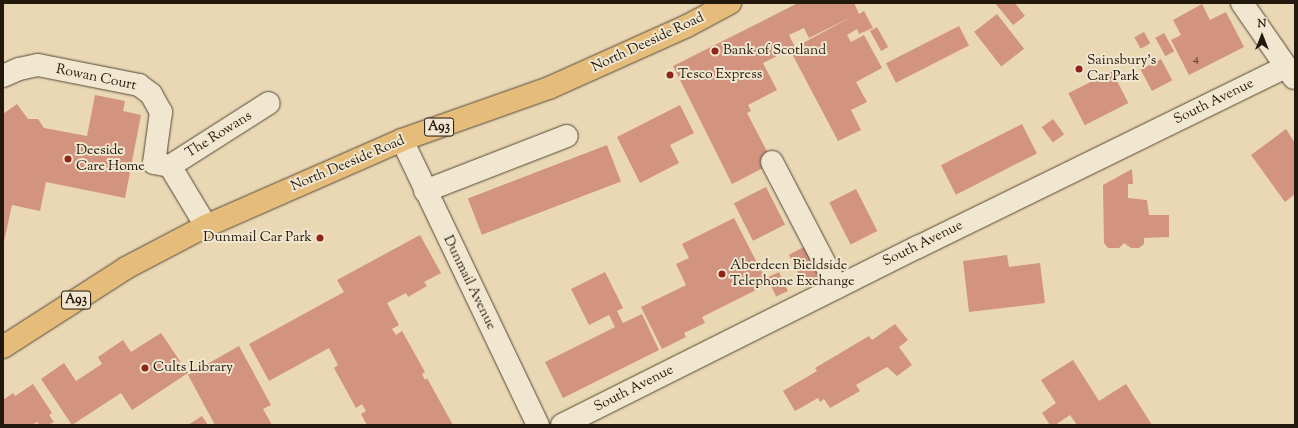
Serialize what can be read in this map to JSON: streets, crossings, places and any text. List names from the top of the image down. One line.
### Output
{"streets":{"main road":["North Deeside Road","A93"],"street":["Rowan Court","South Avenue","The Rowans","Dunmail Avenue"]},"crossings":[["North Deeside Road","Dunmail Avenue"],["Rowan Court","The Rowans"]],"places":["Bank of Scotland","Sainsbury's Car Park","Tesco Express","Deeside Care Home","Dunmail Car Park","Aberdeen Bieldside Telephone Exchange","Cults Library"],"house_numbers":["4"],"north":"top"}
